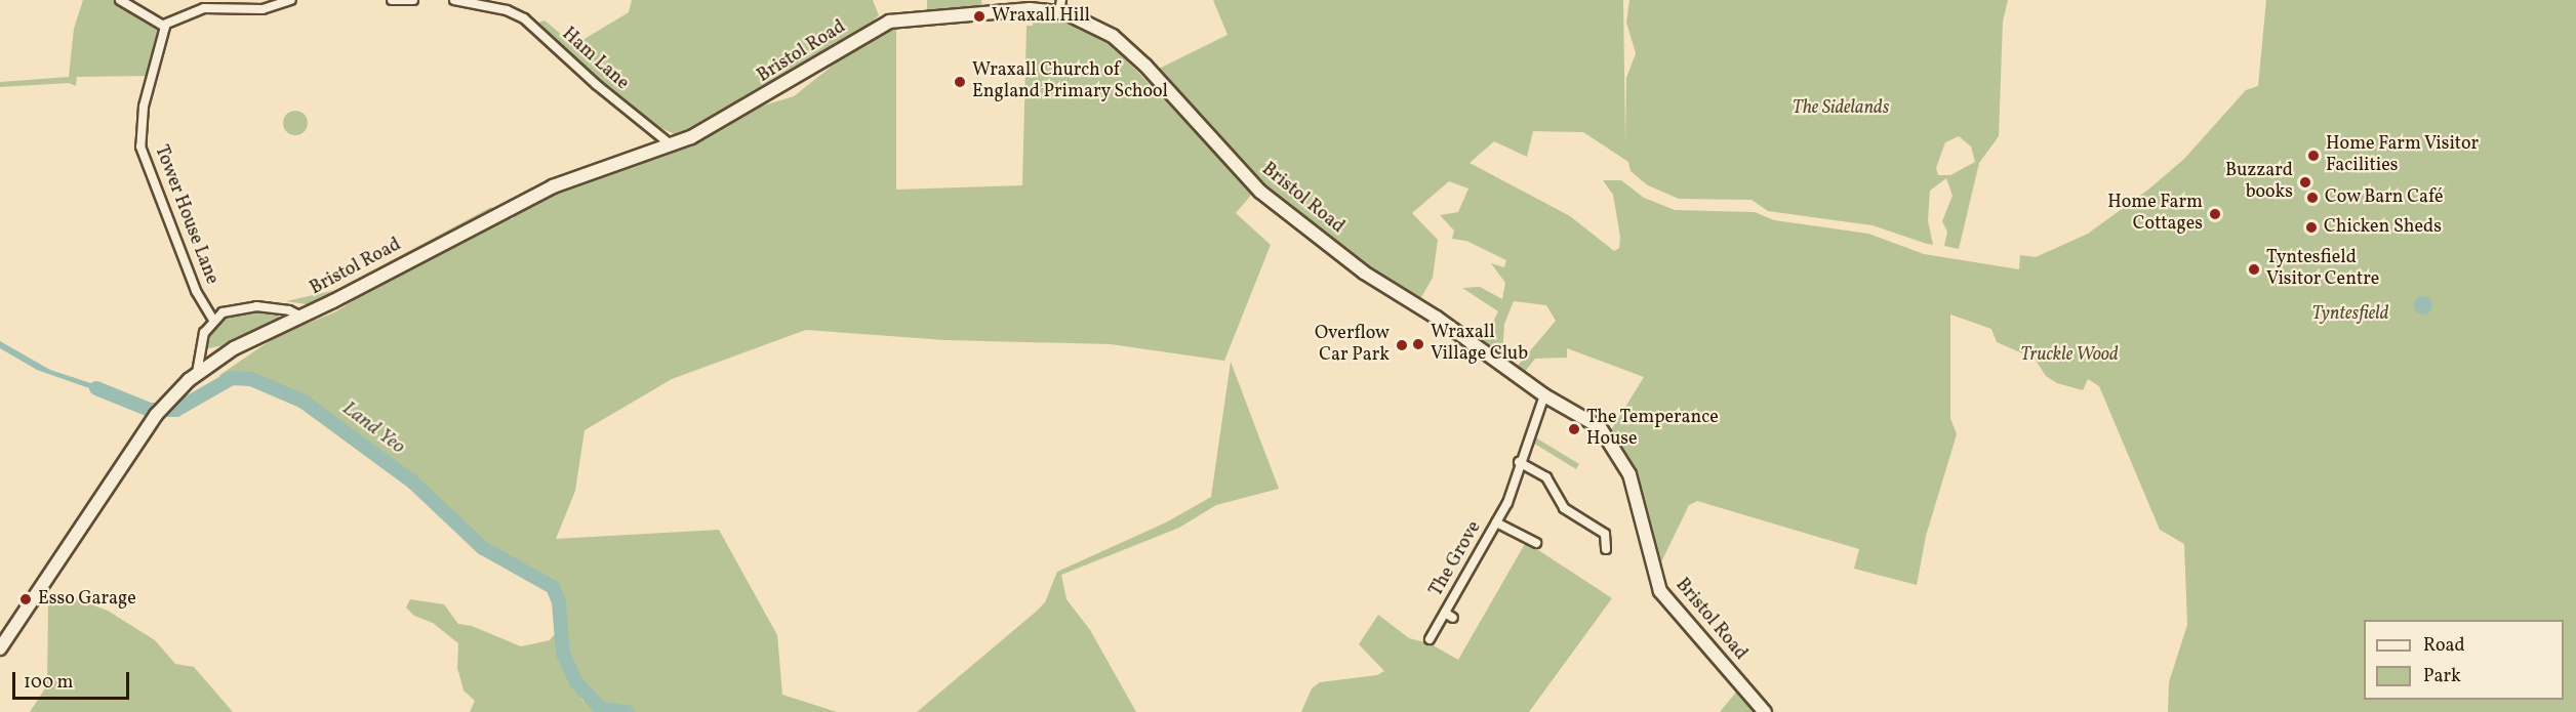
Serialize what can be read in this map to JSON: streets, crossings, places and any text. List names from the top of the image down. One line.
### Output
{"streets":{"main road":["Bristol Road"],"street":["Ham Lane","Tower House Lane","The Grove"]},"crossings":[["Bristol Road","Ham Lane"],["Bristol Road","The Grove"]],"water":["Land Yeo"],"parks":["The Sidelands","Tyntesfield","Truckle Wood"],"places":["Wraxall Hill","Wraxall Church of England Primary School","Home Farm Visitor Facilities","Buzzard books","Cow Barn Café","Home Farm Cottages","Chicken Sheds","Tyntesfield Visitor Centre","Wraxall Village Club","Overflow Car Park","The Temperance House","Esso Garage"],"legend":["Road","Park"],"scale_bar":"100 m"}
